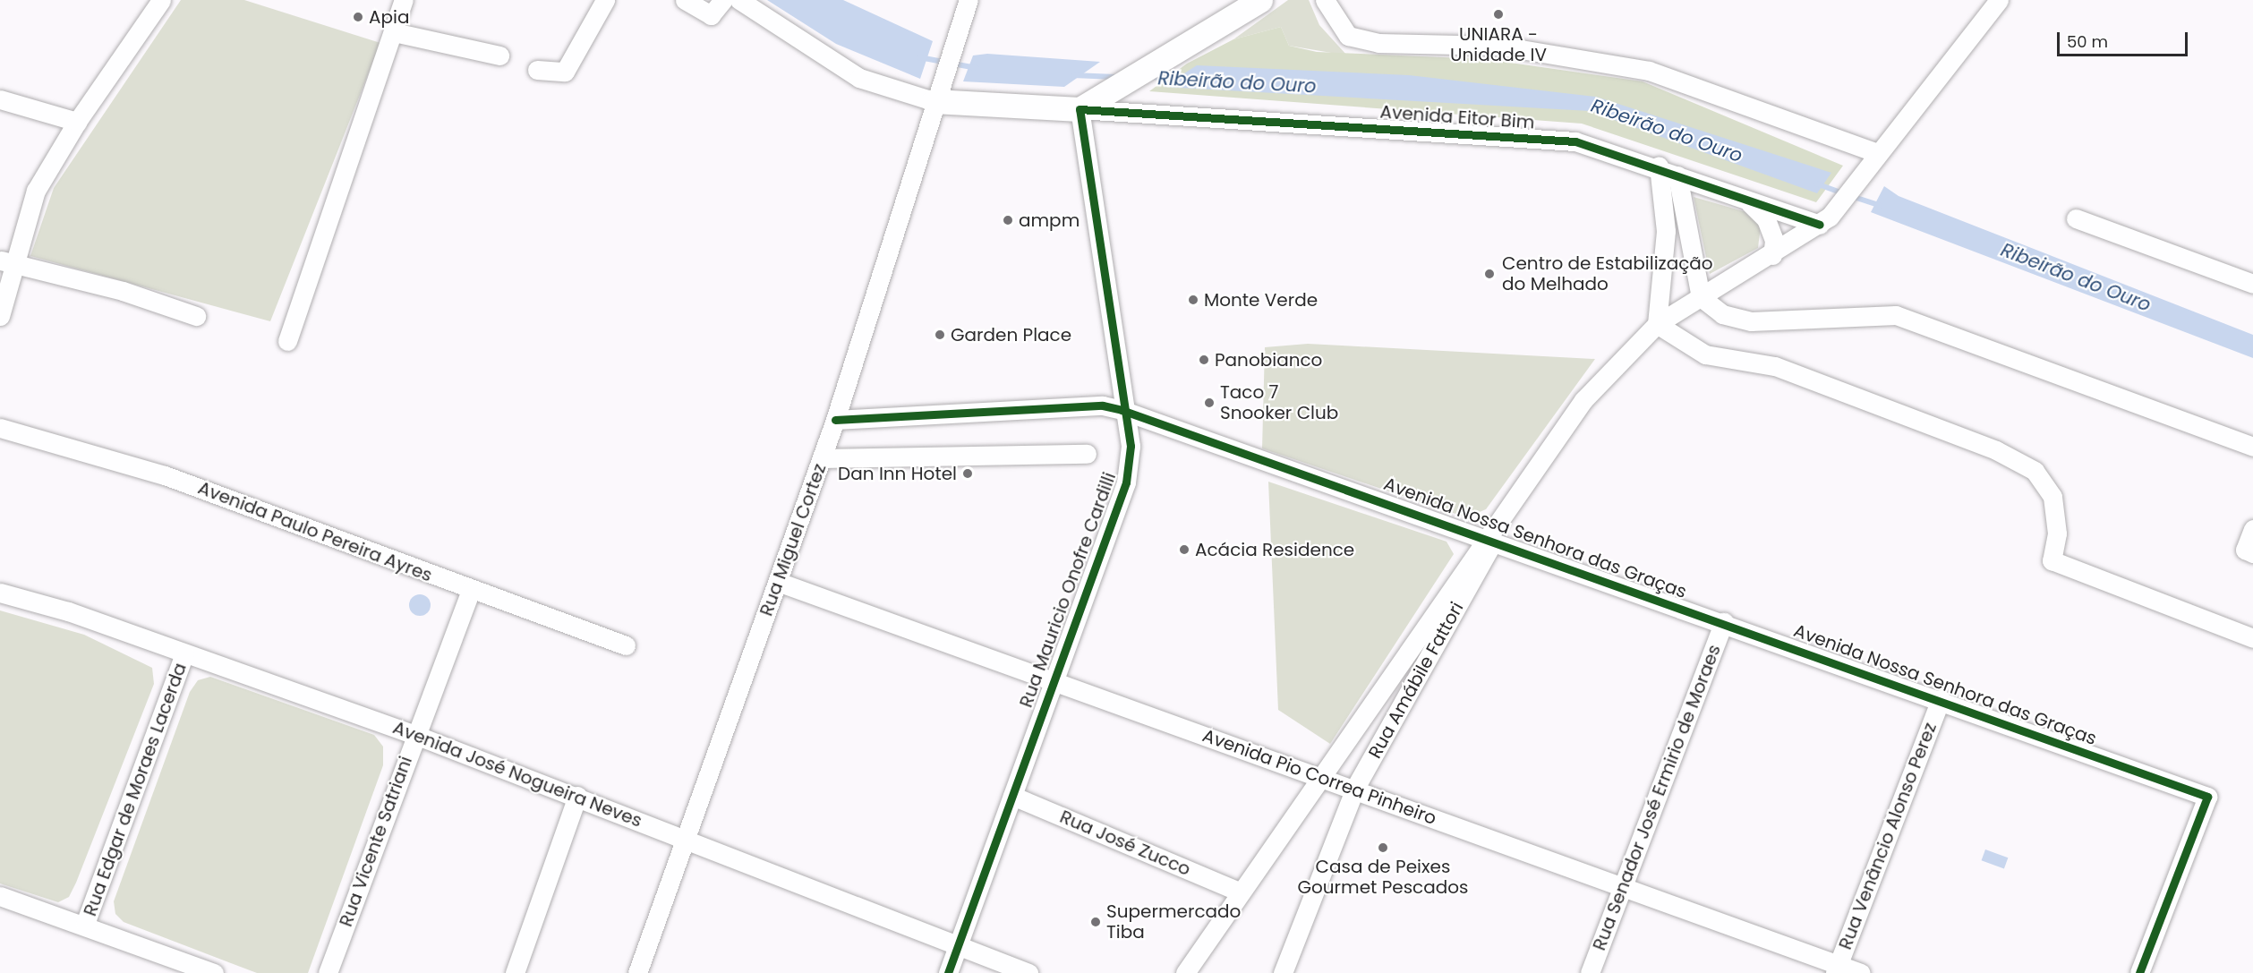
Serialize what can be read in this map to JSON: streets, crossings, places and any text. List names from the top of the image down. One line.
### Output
{"streets":{"street":["Avenida Eitor Bim","Avenida Paulo Pereira Ayres","Avenida Nossa Senhora das Graças","Rua Miguel Cortez","Rua Mauricio Onofre Cardilli","Rua Amábile Fattori","Avenida José Nogueira Neves","Avenida Pio Correa Pinheiro","Rua Edgar de Moraes Lacerda","Rua Senador José Ermirio de Moraes","Rua Venâncio Alonso Perez","Rua Vicente Satriani","Rua José Zucco"]},"crossings":[["Avenida Eitor Bim","Rua Mauricio Onofre Cardilli"],["Avenida Paulo Pereira Ayres","Rua Vicente Satriani"],["Avenida Nossa Senhora das Graças","Rua Miguel Cortez"],["Avenida Nossa Senhora das Graças","Rua Mauricio Onofre Cardilli"],["Avenida Nossa Senhora das Graças","Rua Amábile Fattori"],["Avenida Nossa Senhora das Graças","Rua Senador José Ermirio de Moraes"],["Avenida Nossa Senhora das Graças","Rua Venâncio Alonso Perez"],["Rua Miguel Cortez","Avenida José Nogueira Neves"],["Rua Miguel Cortez","Avenida Pio Correa Pinheiro"],["Rua Mauricio Onofre Cardilli","Avenida José Nogueira Neves"],["Rua Mauricio Onofre Cardilli","Avenida Pio Correa Pinheiro"],["Rua Mauricio Onofre Cardilli","Rua José Zucco"],["Rua Amábile Fattori","Avenida Pio Correa Pinheiro"],["Avenida José Nogueira Neves","Rua Edgar de Moraes Lacerda"],["Avenida José Nogueira Neves","Rua Vicente Satriani"],["Avenida Pio Correa Pinheiro","Rua Senador José Ermirio de Moraes"],["Avenida Pio Correa Pinheiro","Rua Venâncio Alonso Perez"]],"water":["Ribeirão do Ouro"],"places":["UNIARA - Unidade IV","Apia","ampm","Centro de Estabilização do Melhado","Monte Verde","Garden Place","Panobianco","Taco 7 Snooker Club","Dan Inn Hotel","Acácia Residence","Casa de Peixes Gourmet Pescados","Supermercado Tiba"],"scale_bar":"50 m"}
